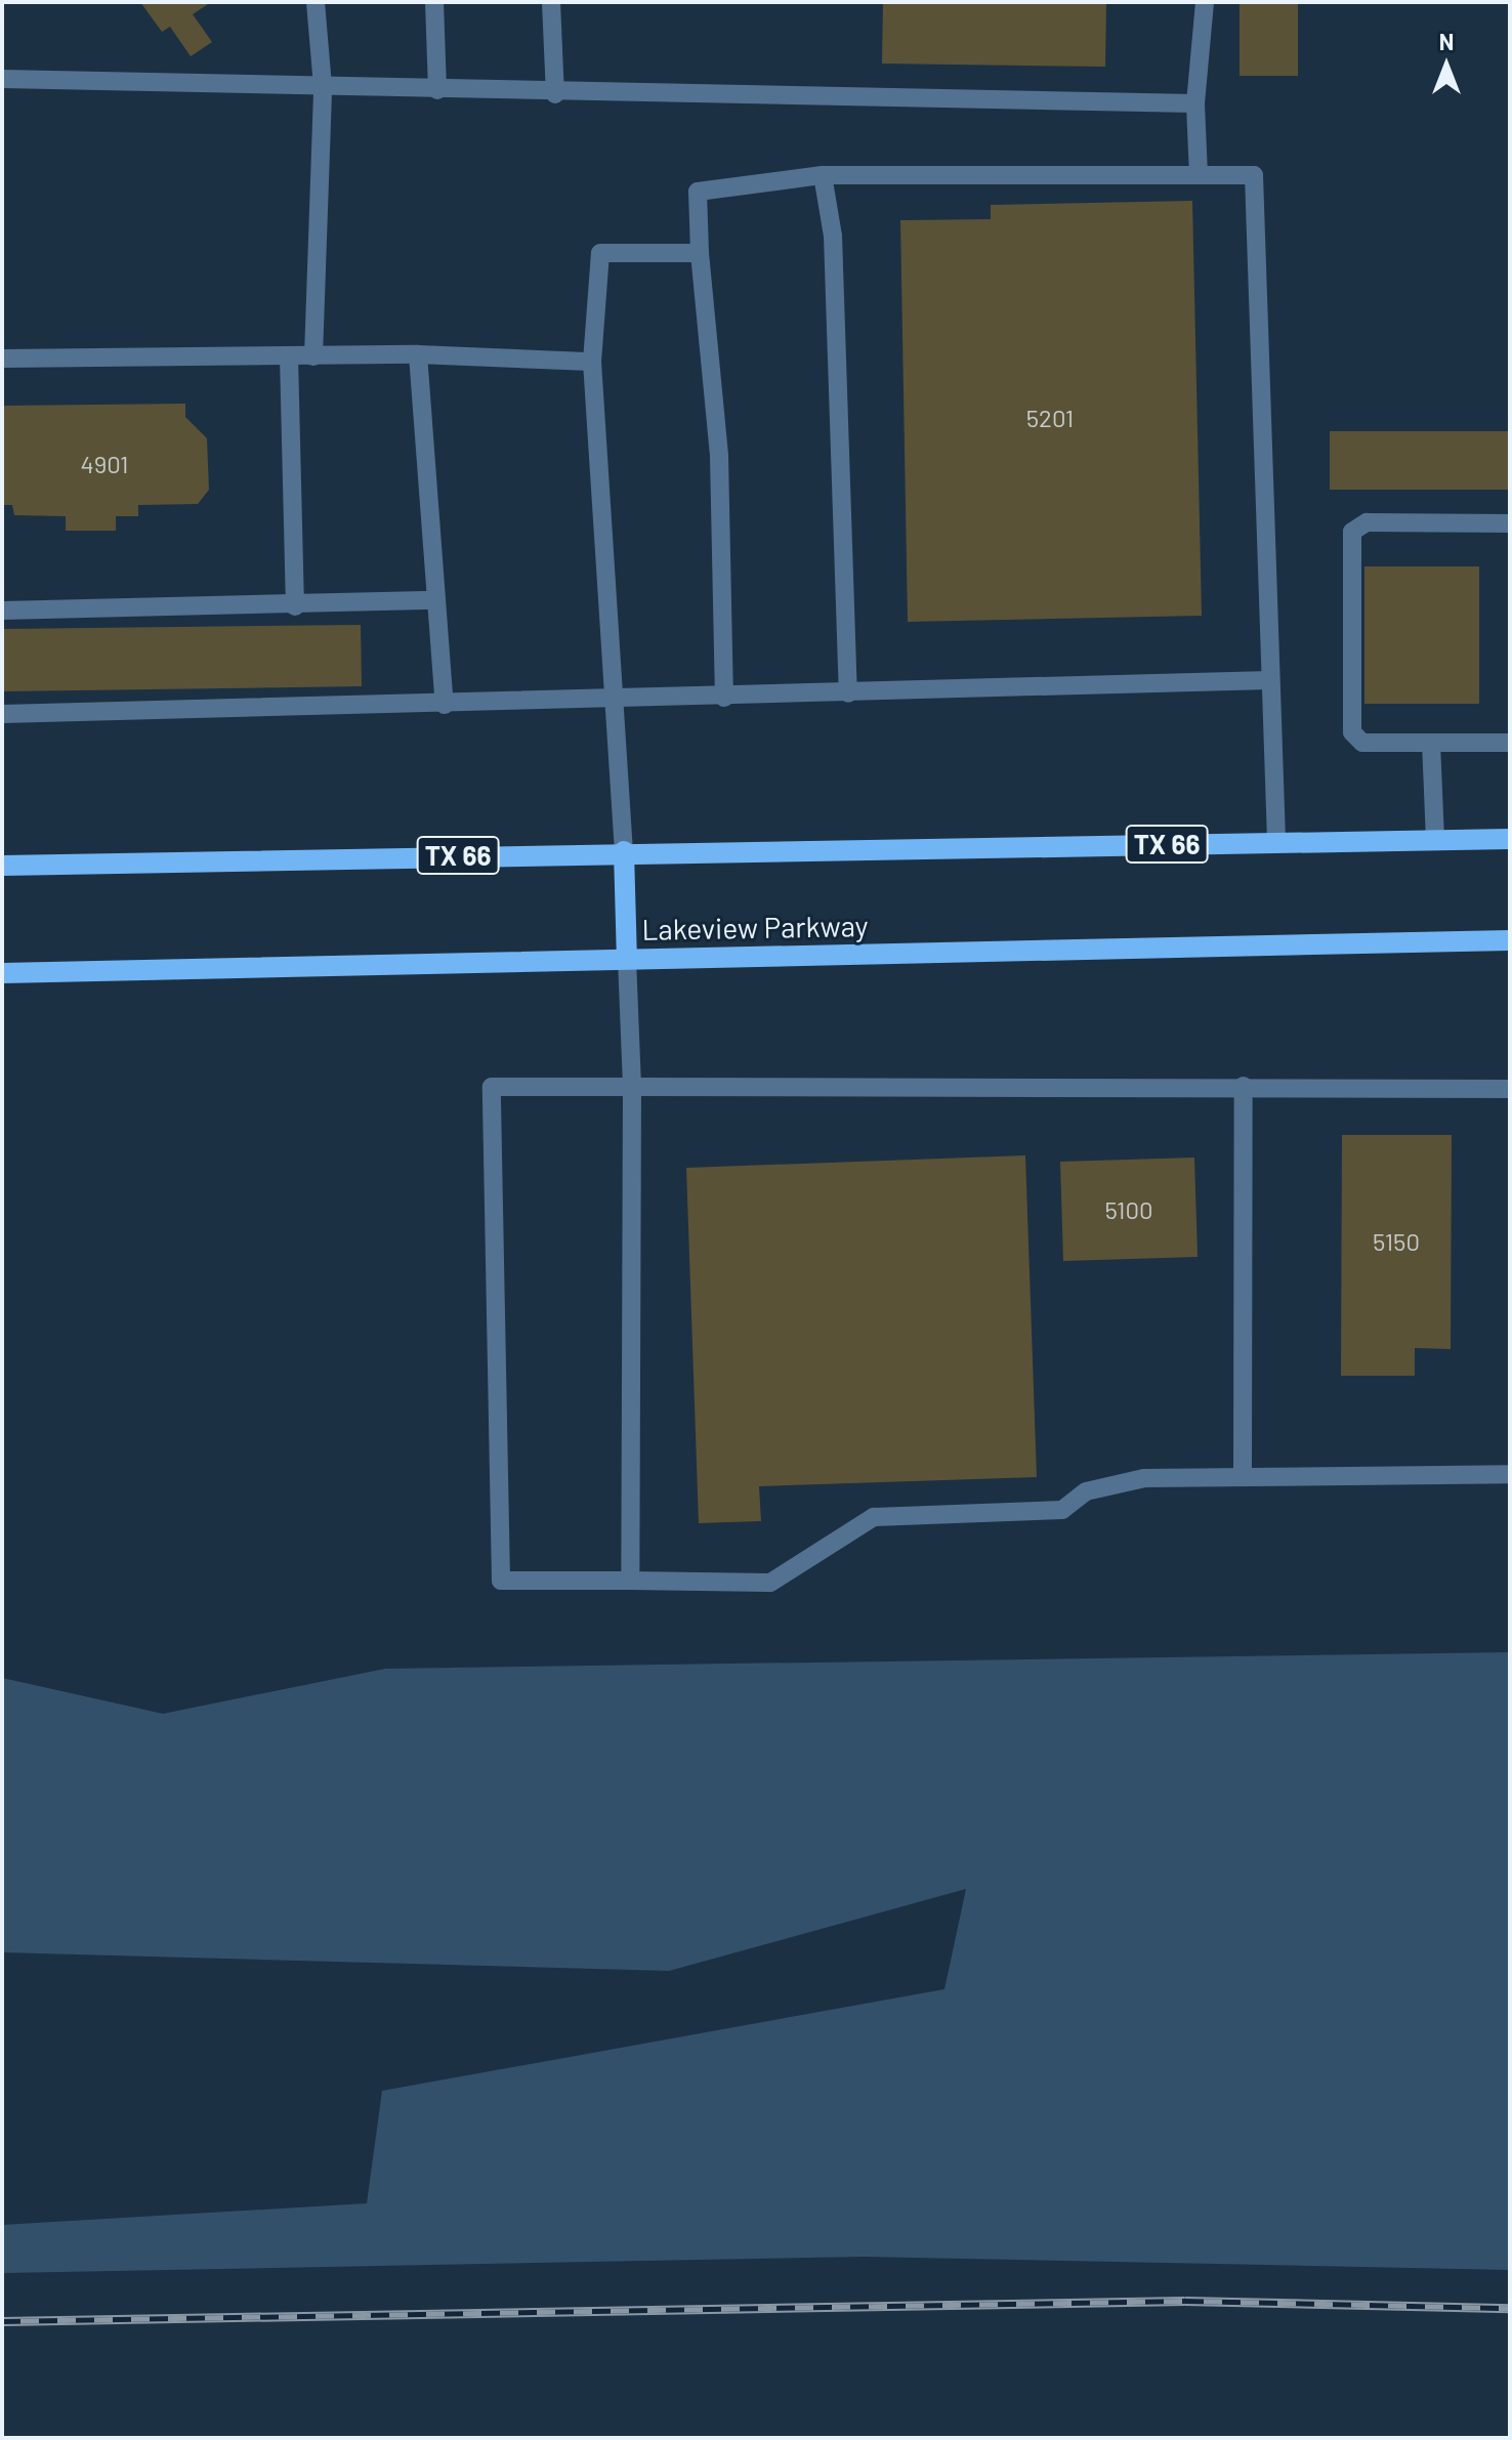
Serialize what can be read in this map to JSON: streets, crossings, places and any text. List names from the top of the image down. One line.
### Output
{"streets":{"main road":["TX 66","Lakeview Parkway"]},"house_numbers":["5201","4901","5100","5150"],"north":"top"}
